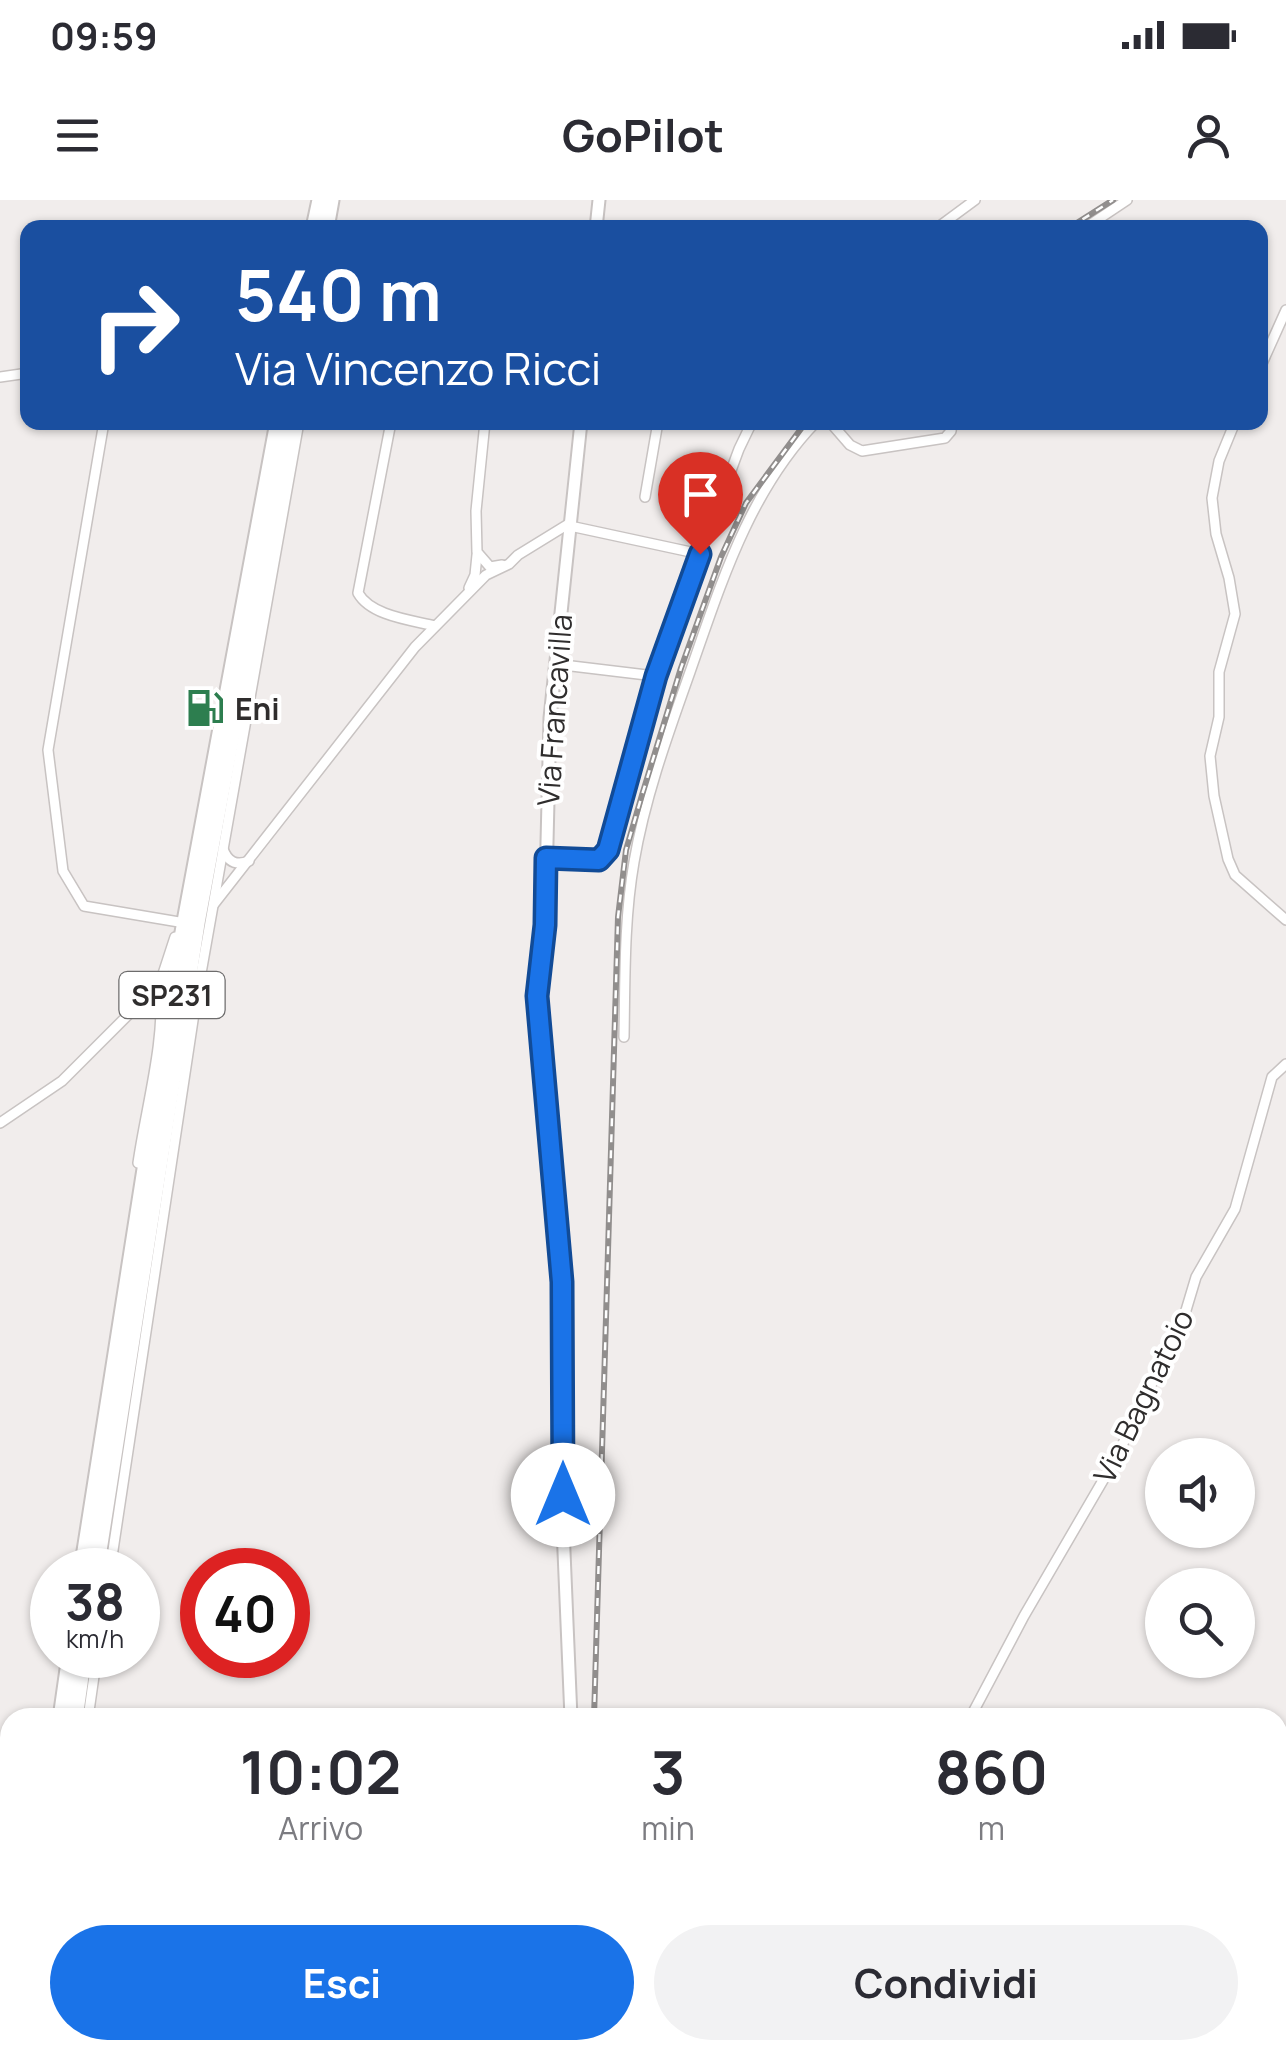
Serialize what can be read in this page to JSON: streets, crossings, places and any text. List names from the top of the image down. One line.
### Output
{"streets":{"highway":["SP231"],"street":["Via Francavilla","Via Bagnatoio"]},"places":{"fuel station":["Eni"]},"page":{"status":"09:59","header":"GoPilot","turn":["540 m","Via Vincenzo Ricci"],"speed":"38 km/h","limit":"40","eta":["10:02","Arrivo","3","min","860","m"],"buttons":["Esci","Condividi"]}}
